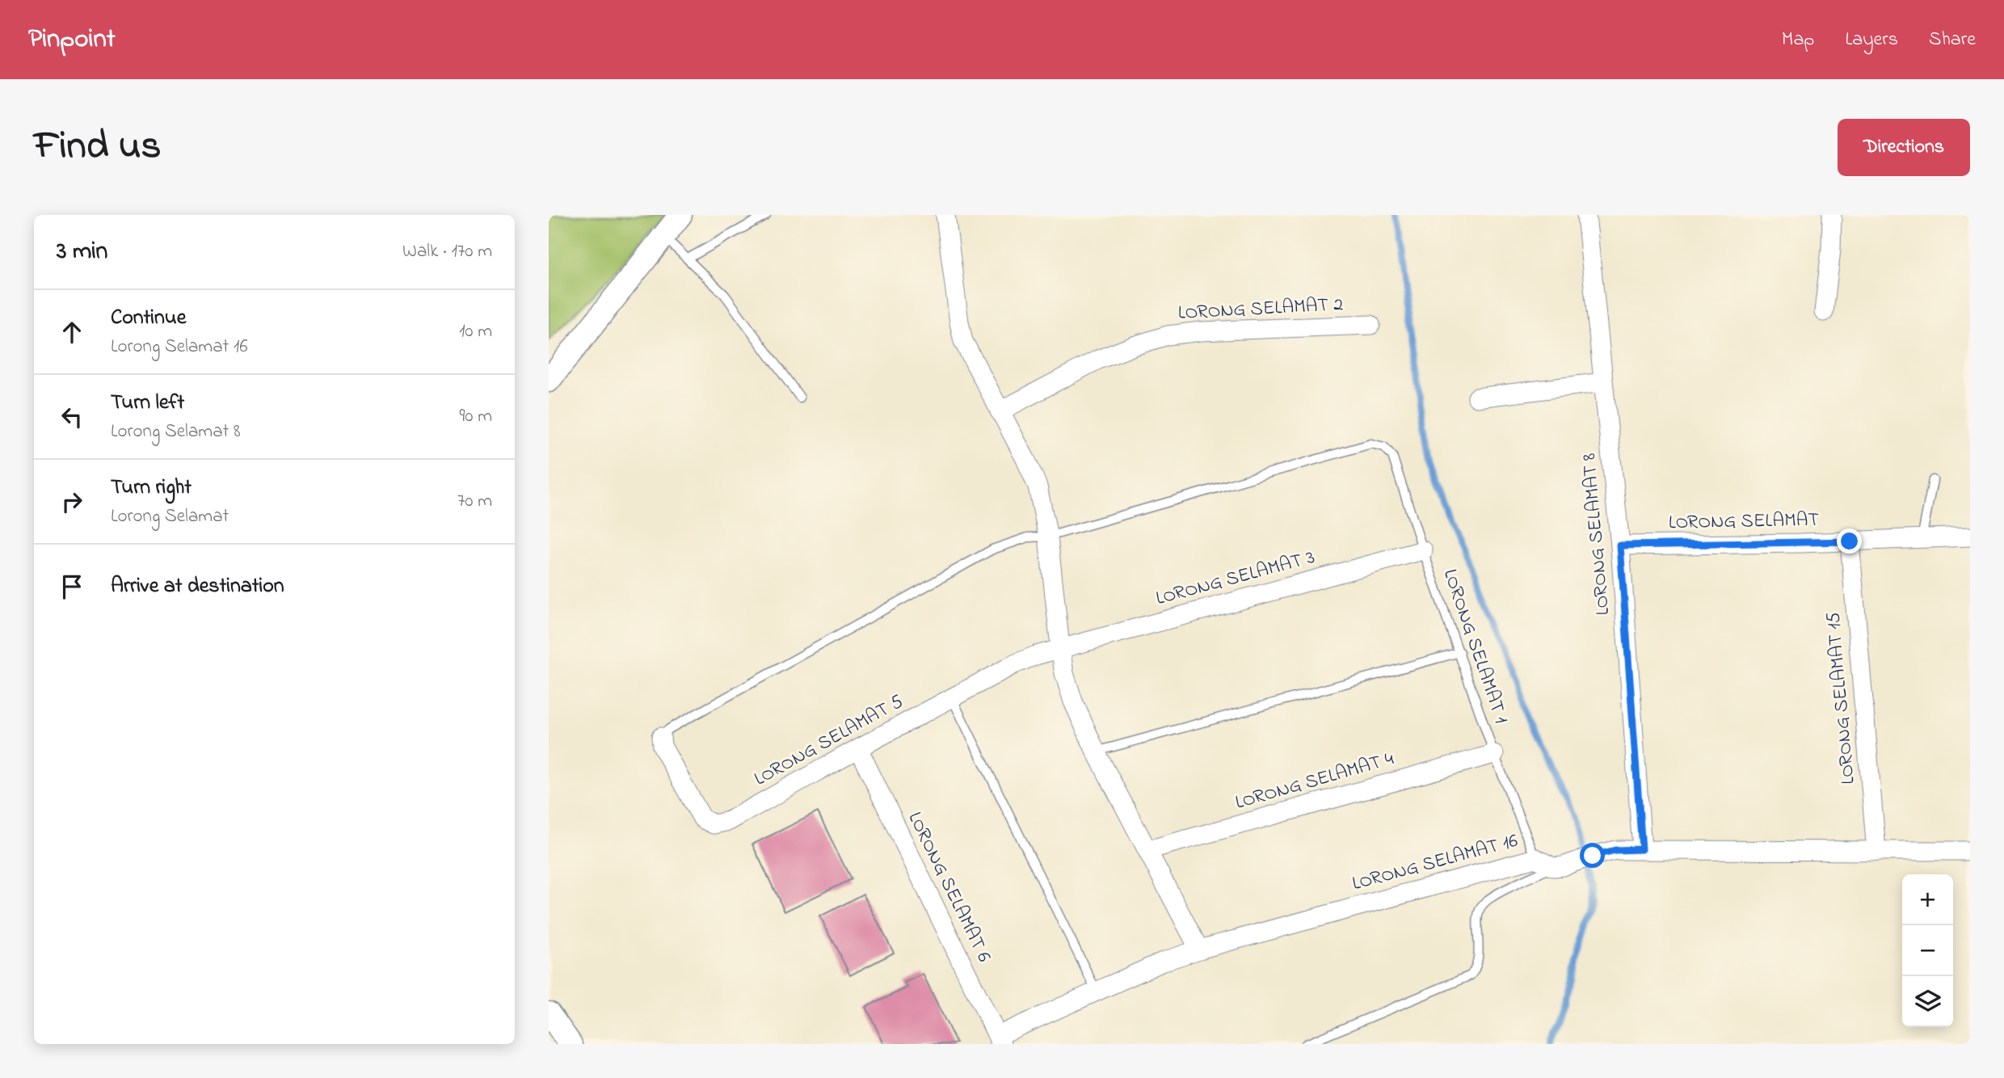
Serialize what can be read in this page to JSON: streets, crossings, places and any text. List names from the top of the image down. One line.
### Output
{"streets":{"street":["LORONG SELAMAT 2","LORONG SELAMAT","LORONG SELAMAT 8","LORONG SELAMAT 3","LORONG SELAMAT 15","LORONG SELAMAT 5","LORONG SELAMAT 4","LORONG SELAMAT 16","LORONG SELAMAT 6"],"lane":["LORONG SELAMAT 1"]},"crossings":[["LORONG SELAMAT","LORONG SELAMAT 8"],["LORONG SELAMAT","LORONG SELAMAT 15"],["LORONG SELAMAT 3","LORONG SELAMAT 1"],["LORONG SELAMAT 3","LORONG SELAMAT 5"],["LORONG SELAMAT 1","LORONG SELAMAT 4"],["LORONG SELAMAT 1","LORONG SELAMAT 16"],["LORONG SELAMAT 5","LORONG SELAMAT 6"],["LORONG SELAMAT 16","LORONG SELAMAT 6"]],"page":{"header":"Pinpoint","nav":["Map","Layers","Share"],"title":"Find us","buttons":"Directions","heading":["3 min","Walk · 170 m"],"list":[["Continue","Lorong Selamat 16","10 m"],["Turn left","Lorong Selamat 8","90 m"],["Turn right","Lorong Selamat","70 m"],"Arrive at destination"],"map_buttons":["+","−"]}}
